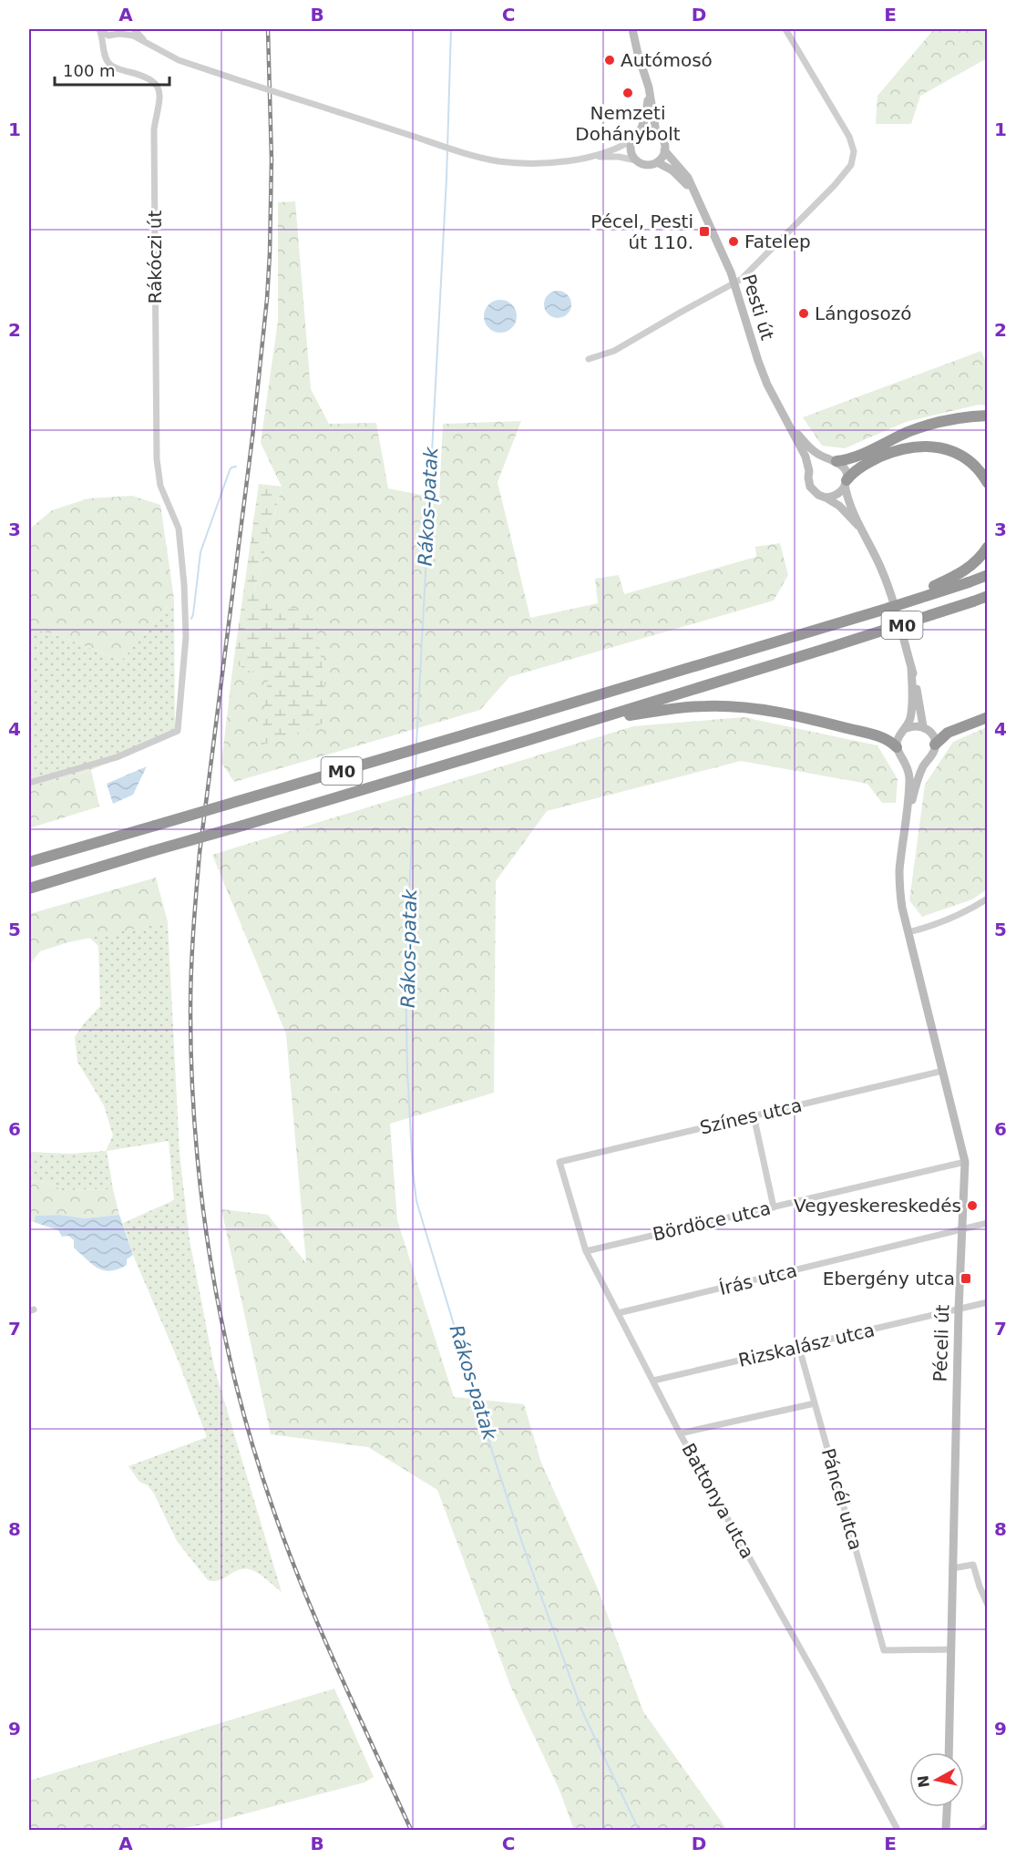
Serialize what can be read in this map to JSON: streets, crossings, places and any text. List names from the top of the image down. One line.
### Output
{"streets":{"highway":["M0"],"main road":["Pesti út","Péceli út"],"street":["Rákóczi út","Színes utca","Bördöce utca","Írás utca","Rizskalász utca","Páncél utca","Battonya utca"]},"crossings":[["Színes utca","Péceli út"],["Színes utca","Battonya utca"],["Bördöce utca","Péceli út"],["Bördöce utca","Battonya utca"],["Írás utca","Péceli út"],["Írás utca","Battonya utca"],["Péceli út","Rizskalász utca"],["Péceli út","Páncél utca"],["Rizskalász utca","Páncél utca"],["Rizskalász utca","Battonya utca"]],"water":["Rákos-patak"],"places":{"other":["Autómosó","Nemzeti Dohánybolt","Fatelep","Lángosozó","Vegyeskereskedés"],"transit":["Pécel, Pesti út 110.","Ebergény utca"]},"scale_bar":"100 m","north":"left","grid":{"columns":["A","B","C","D","E"],"rows":["1","2","3","4","5","6","7","8","9"]}}
